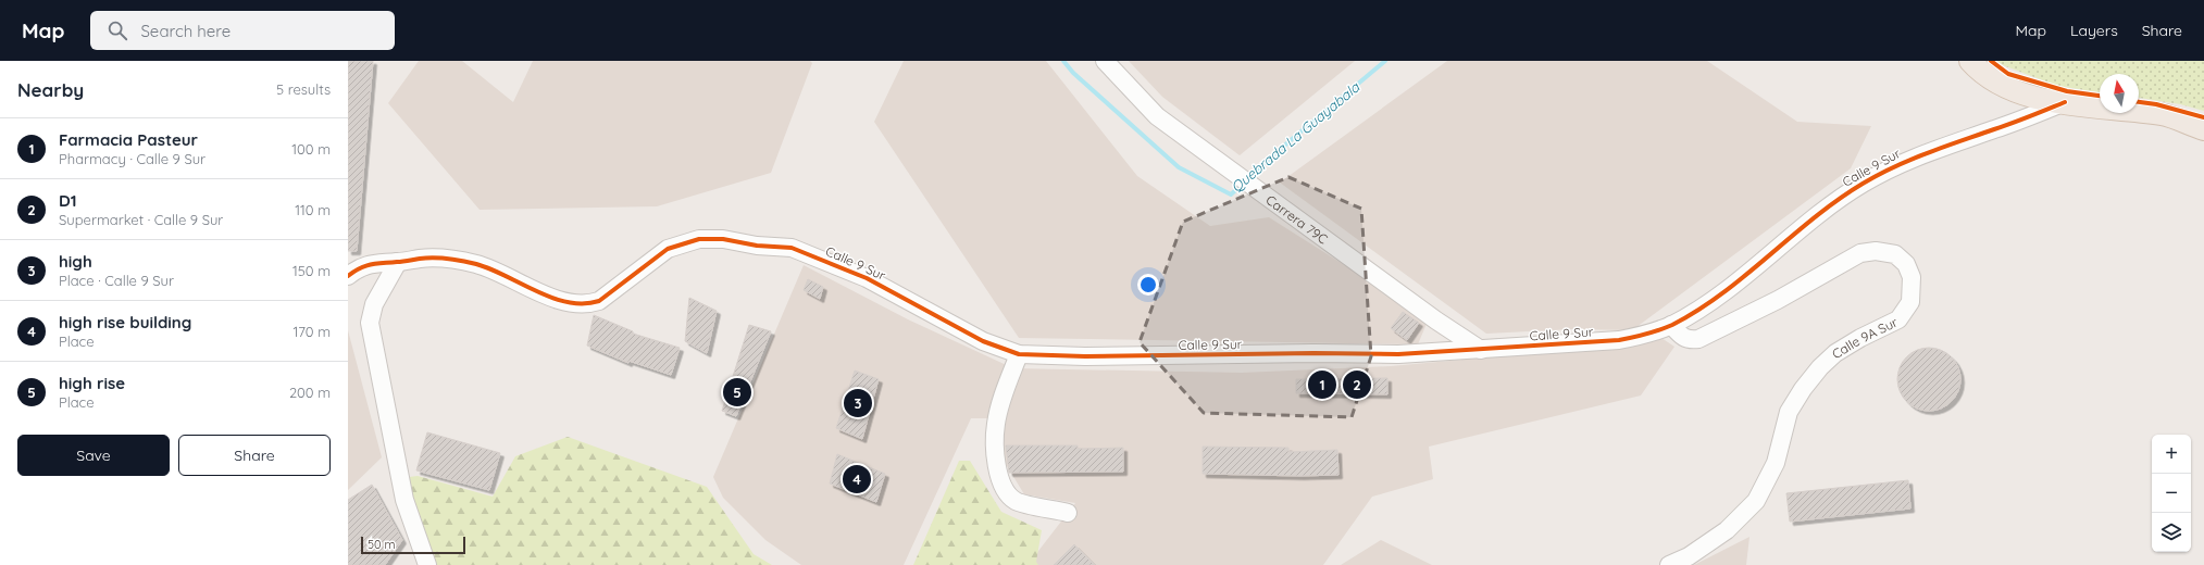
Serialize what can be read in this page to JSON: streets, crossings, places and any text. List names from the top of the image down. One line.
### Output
{"streets":{"main road":["Calle 9 Sur"],"street":["Carrera 79C","Calle 9A Sur"]},"crossings":[["Calle 9 Sur","Carrera 79C"],["Calle 9 Sur","Calle 9A Sur"]],"water":["Quebrada La Guayabala"],"scale_bar":"50 m","north":"top","page":{"header":"Map","search":"Search here","nav":["Map","Layers","Share"],"heading":["Nearby","5 results"],"list":[{"mark":"1","name":"Farmacia Pasteur","note":"Pharmacy · Calle 9 Sur","value":"100 m"},{"mark":"2","name":"D1","note":"Supermarket · Calle 9 Sur","value":"110 m"},{"mark":"3","name":"high","note":"Place · Calle 9 Sur","value":"150 m"},{"mark":"4","name":"high rise building","note":"Place","value":"170 m"},{"mark":"5","name":"high rise","note":"Place","value":"200 m"}],"pins":["1","2","5","3","4"],"buttons":["Save","Share"],"map_buttons":["+","−"],"scale":"50 m"}}
